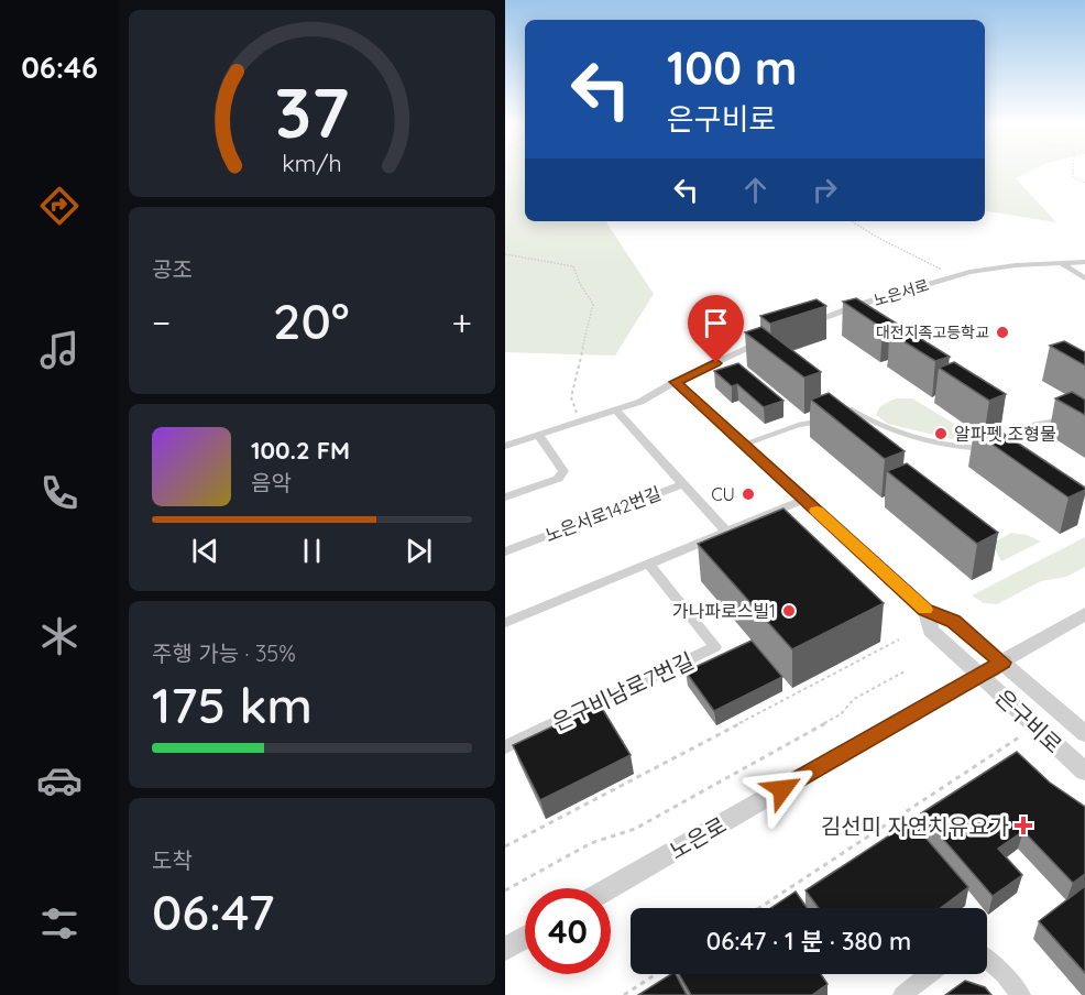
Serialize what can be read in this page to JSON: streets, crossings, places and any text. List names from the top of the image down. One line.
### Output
{"streets":{"main road":["노은로"],"street":["노은서로","노은서로142번길","은구비남로7번길","은구비로"]},"crossings":[["은구비로","노은로"]],"places":{"other":["대전지족고등학교","알파펫 조형물","CU","가나파로스빌1"],"health":["김선미 자연치유요가"]},"page":{"tabs":"06:46","turn":["100 m","은구비로"],"tile":["공조",["주행 가능 · 35%","175 km"],["도착","06:47"]],"heat":["−","20°","+"],"song":["100.2 FM","음악"],"limit":"40","trip":"06:47 · 1 분 · 380 m","gauge":["37","km/h"]}}
